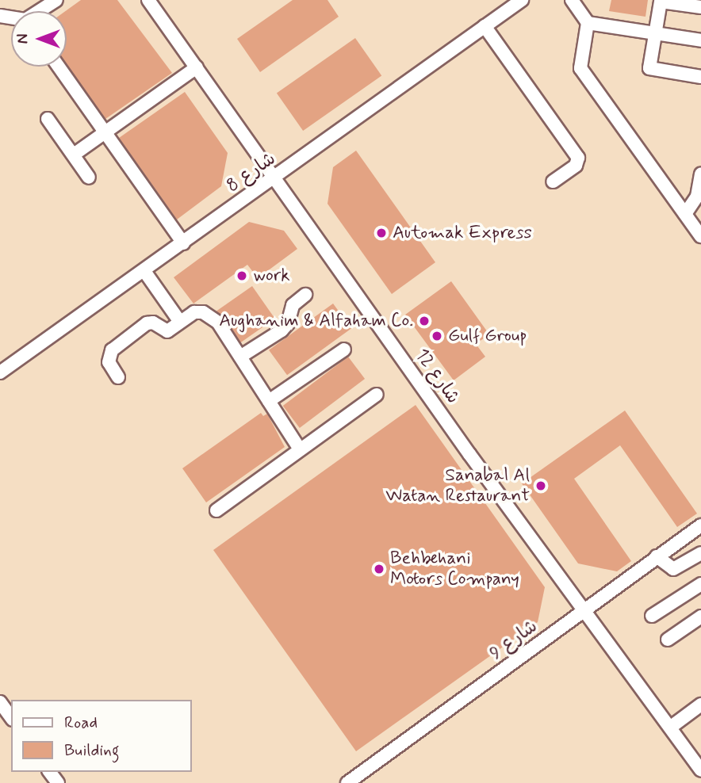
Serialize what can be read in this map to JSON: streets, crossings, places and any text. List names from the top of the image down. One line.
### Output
{"streets":{"street":["شارع 8","شارع 12","شارع 9"]},"crossings":[["شارع 8","شارع 12"],["شارع 12","شارع 9"]],"places":["Automak Express","work","Aughanim & Alfaham Co.","Gulf Group","Sanabal Al Watan Restaurant","Behbehani Motors Company"],"legend":["Road","Building"],"north":"left"}
